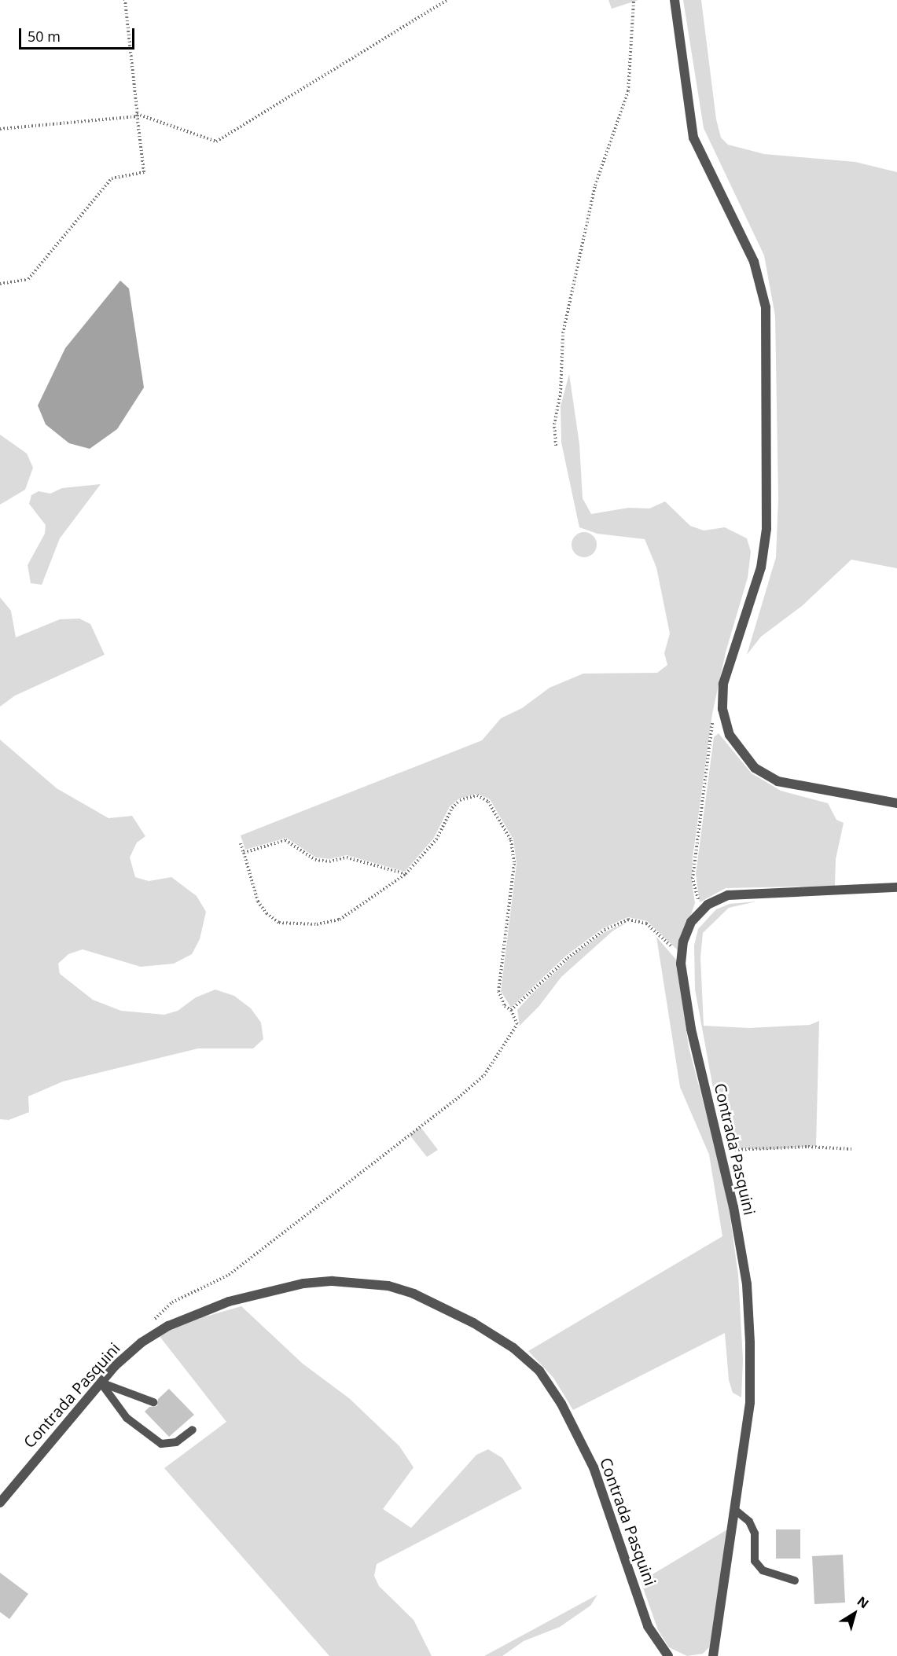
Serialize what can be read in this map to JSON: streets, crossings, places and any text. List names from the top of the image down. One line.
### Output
{"streets":{"street":["Contrada Pasquini"]},"scale_bar":"50 m","north":"top right"}
